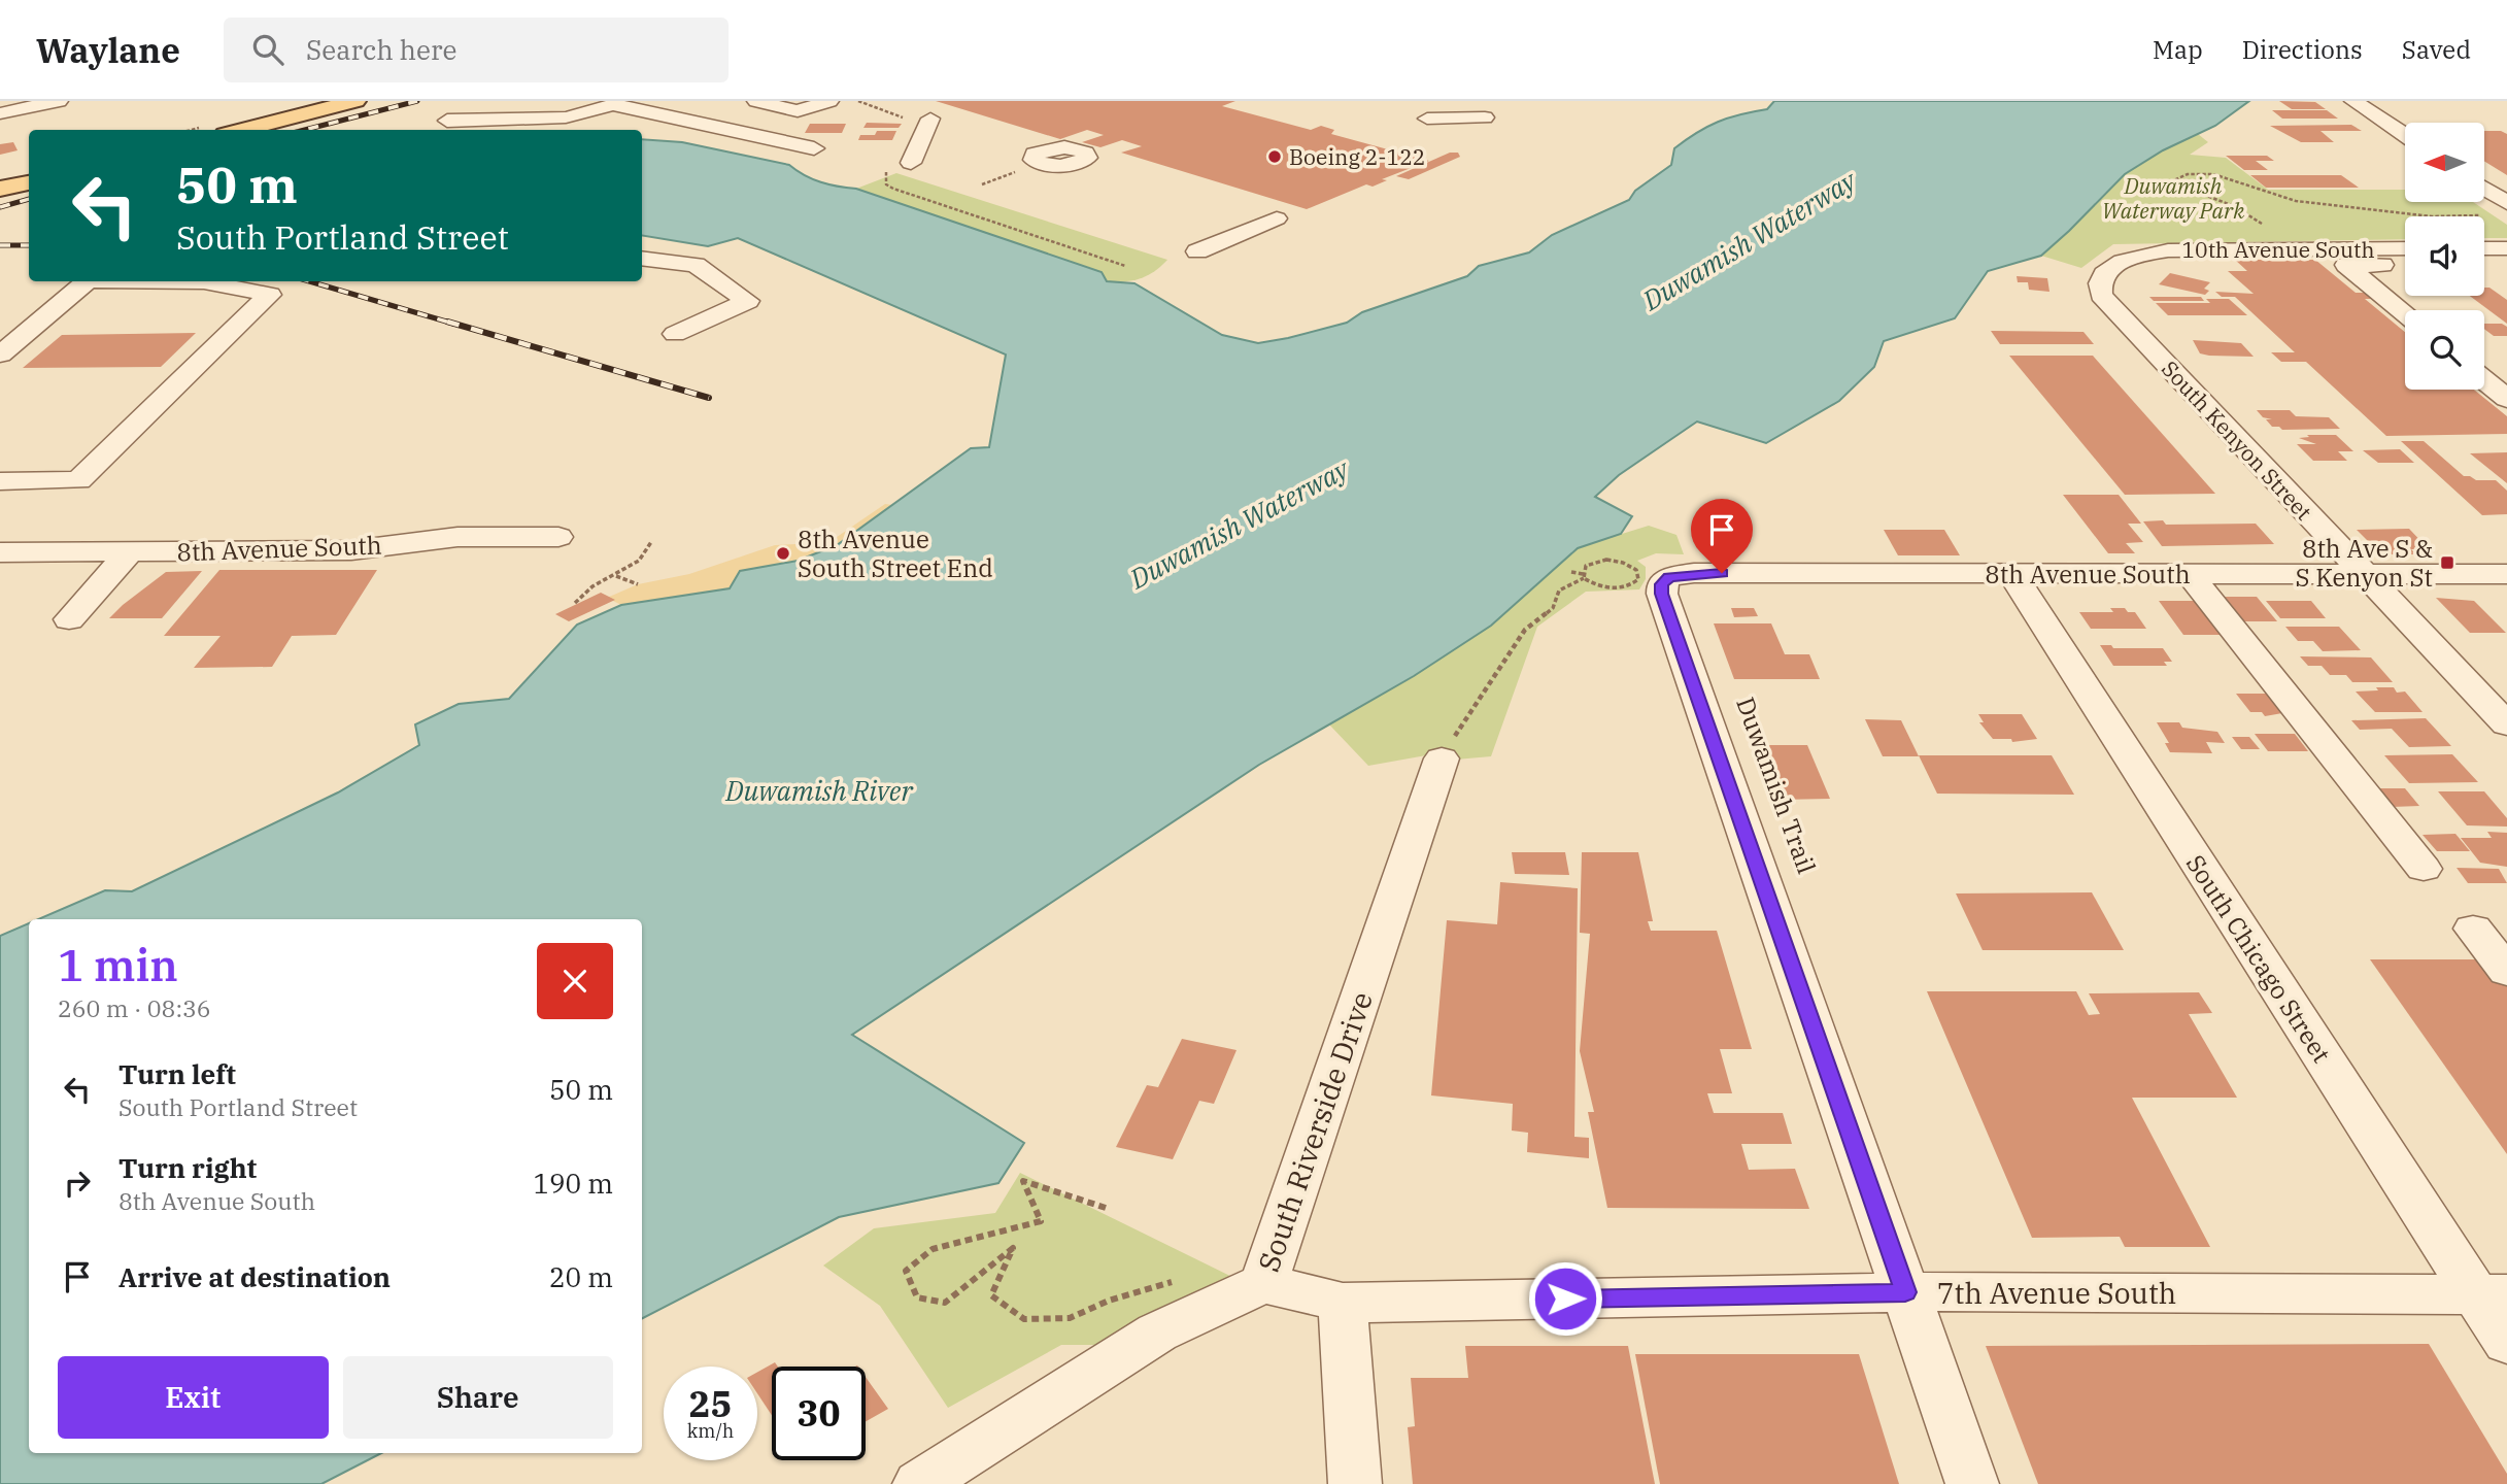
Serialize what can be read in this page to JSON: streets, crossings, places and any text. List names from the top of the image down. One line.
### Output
{"streets":{"street":["10th Avenue South","South Kenyon Street","8th Avenue South","South Chicago Street","South Riverside Drive","7th Avenue South"]},"crossings":[["10th Avenue South","South Kenyon Street"],["South Kenyon Street","8th Avenue South"],["8th Avenue South","South Chicago Street"],["8th Avenue South","7th Avenue South"],["South Chicago Street","7th Avenue South"],["South Riverside Drive","7th Avenue South"]],"water":["Duwamish Waterway","Duwamish River"],"parks":["Duwamish Waterway Park"],"places":{"other":["Boeing 2-122","8th Avenue South Street End"],"transit":["8th Ave S & S Kenyon St"]},"north":"left","page":{"header":"Waylane","search":"Search here","nav":["Map","Directions","Saved"],"turn":["50 m","South Portland Street"],"heading":["1 min","260 m · 08:36"],"list":[{"name":"Turn left","note":"South Portland Street","value":"50 m"},{"name":"Turn right","note":"8th Avenue South","value":"190 m"},{"name":"Arrive at destination","value":"20 m"}],"buttons":["Exit","Share"],"speed":"25 km/h","limit":"30"}}
